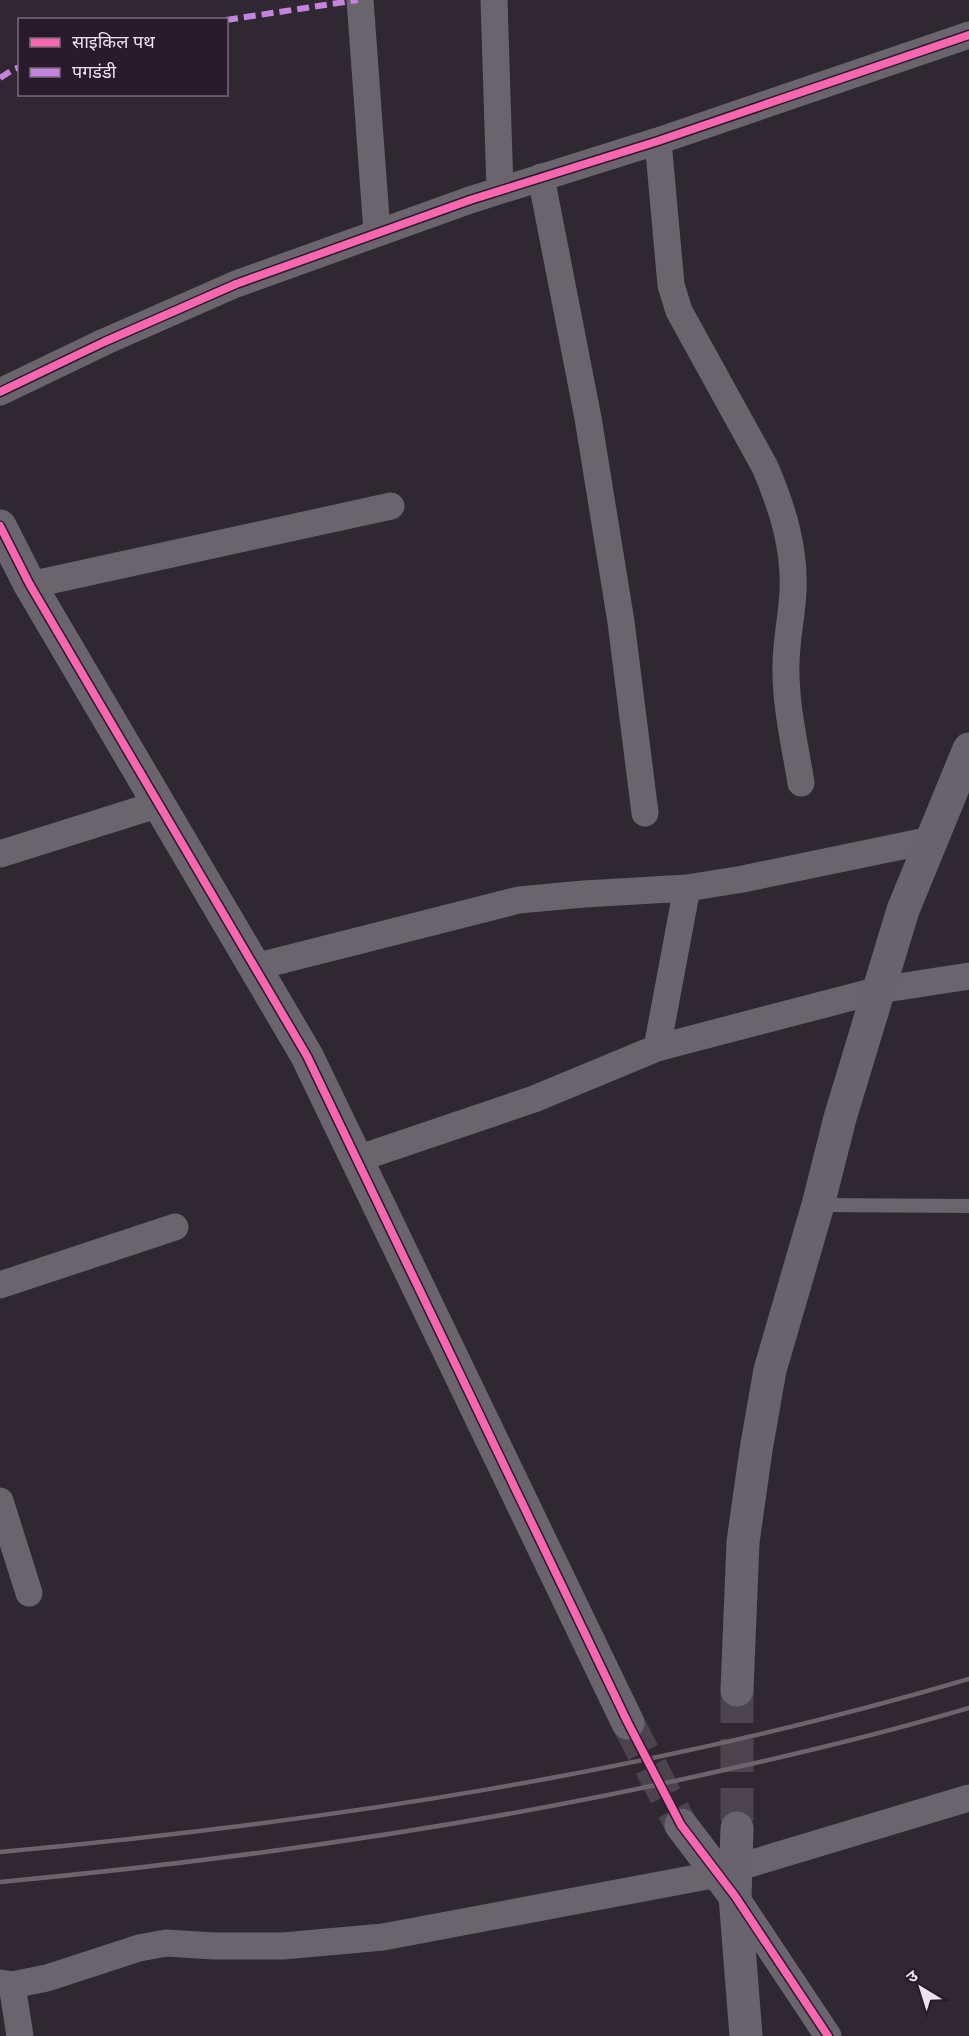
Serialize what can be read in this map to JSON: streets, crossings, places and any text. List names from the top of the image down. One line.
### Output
{"legend":["साइकिल पथ","पगडंडी"],"north":"top left"}
